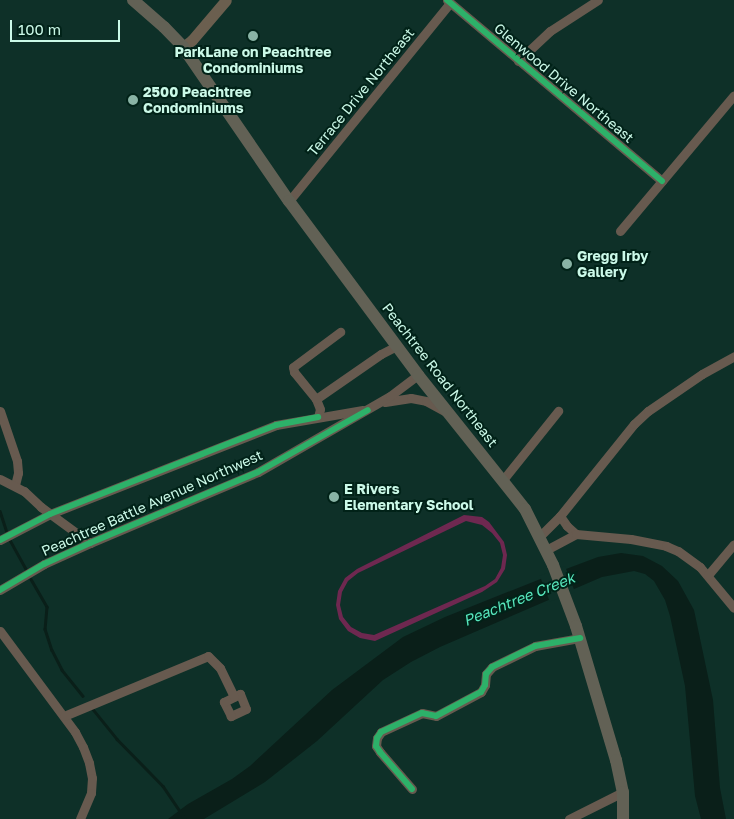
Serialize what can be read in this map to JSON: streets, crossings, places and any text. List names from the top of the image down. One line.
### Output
{"streets":{"highway":["Peachtree Road Northeast"],"street":["Glenwood Drive Northeast","Terrace Drive Northeast","Peachtree Battle Avenue Northwest"]},"crossings":[["Glenwood Drive Northeast","Terrace Drive Northeast"],["Terrace Drive Northeast","Peachtree Road Northeast"],["Peachtree Road Northeast","Peachtree Battle Avenue Northwest"]],"water":["Peachtree Creek"],"places":["ParkLane on Peachtree Condominiums","2500 Peachtree Condominiums","Gregg Irby Gallery","E Rivers Elementary School"],"scale_bar":"100 m"}
